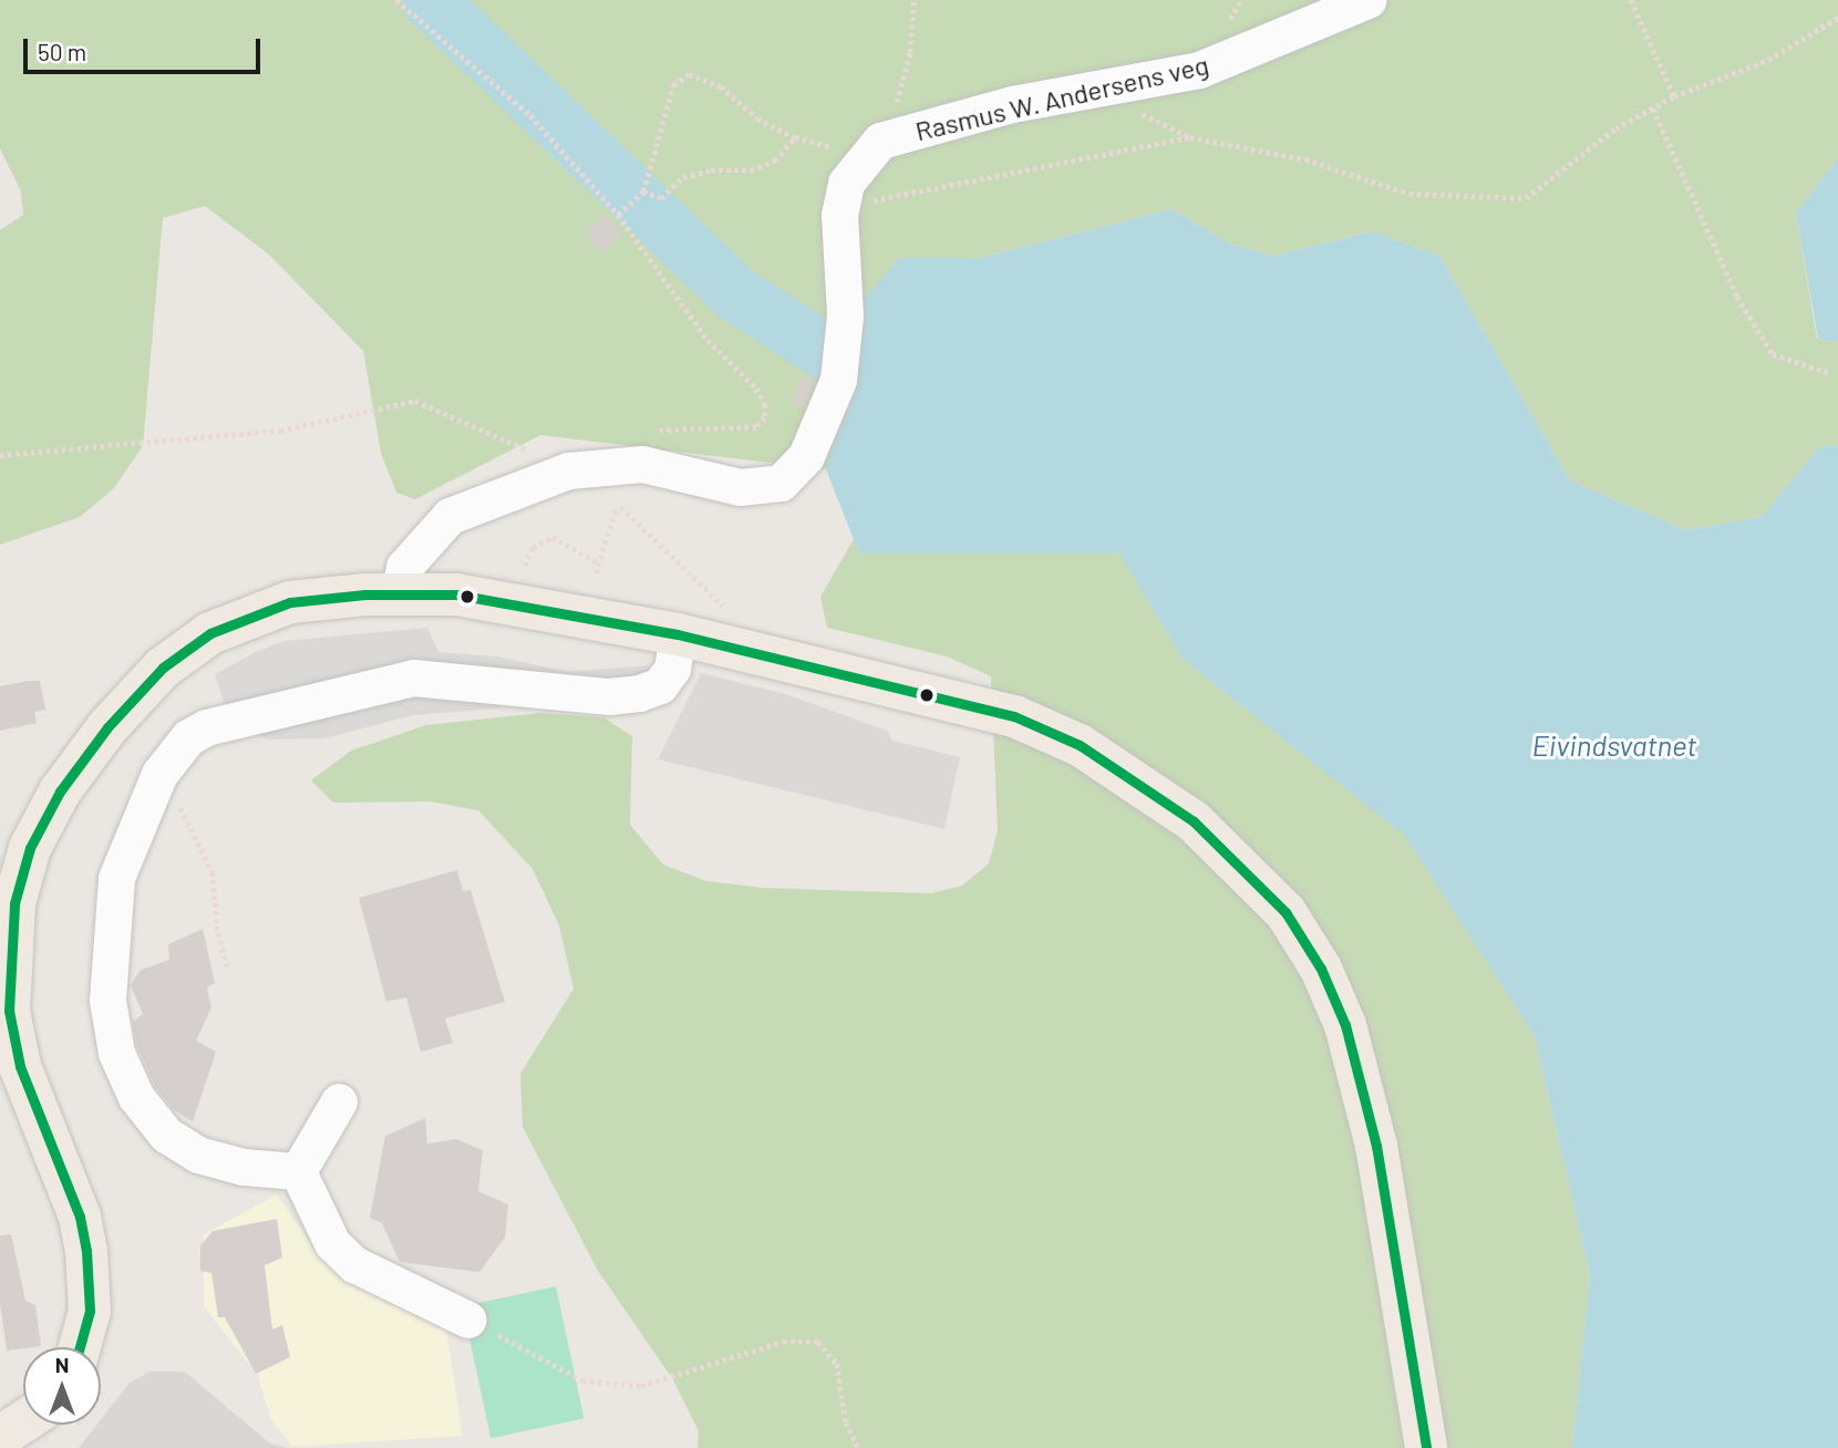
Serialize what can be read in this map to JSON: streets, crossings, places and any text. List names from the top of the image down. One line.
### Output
{"streets":{"street":["Rasmus W. Andersens veg"]},"water":["Eivindsvatnet"],"scale_bar":"50 m","north":"top"}
